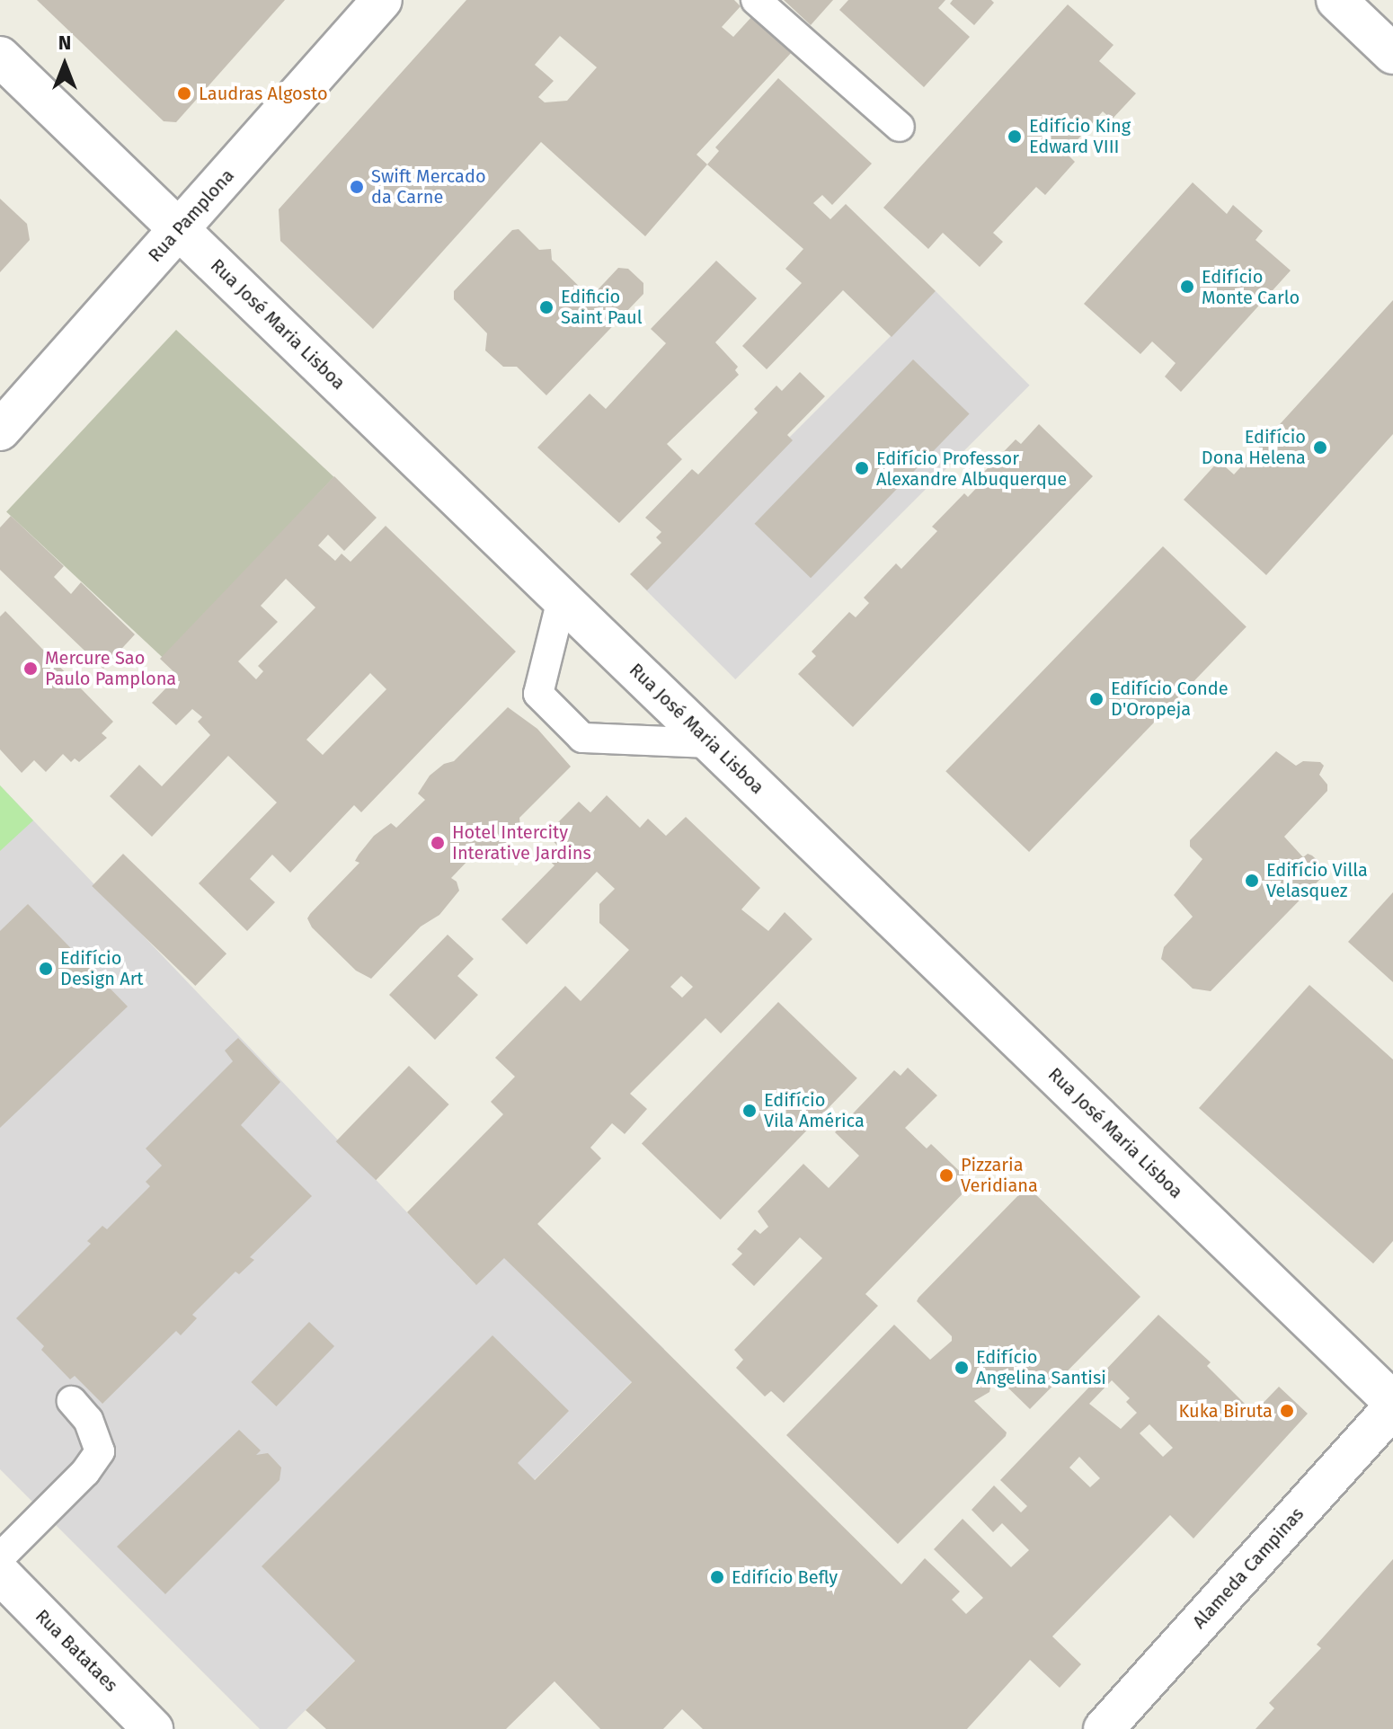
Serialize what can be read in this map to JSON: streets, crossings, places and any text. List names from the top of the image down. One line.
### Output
{"streets":{"street":["Rua Pamplona","Rua José Maria Lisboa","Alameda Campinas","Rua Batataes"]},"crossings":[["Rua Pamplona","Rua José Maria Lisboa"]],"places":["Laudras Algosto","Edifício King Edward VIII","Swift Mercado da Carne","Edifício Monte Carlo","Edificio Saint Paul","Edifício Dona Helena","Edifício Professor Alexandre Albuquerque","Mercure Sao Paulo Pamplona","Edifício Conde D'Oropeja","Hotel Intercity Interative Jardins","Edifício Villa Velasquez","Edifício Design Art","Edifício Vila América","Pizzaria Veridiana","Edifício Angelina Santisi","Kuka Biruta","Edifício Befly"],"north":"top"}
